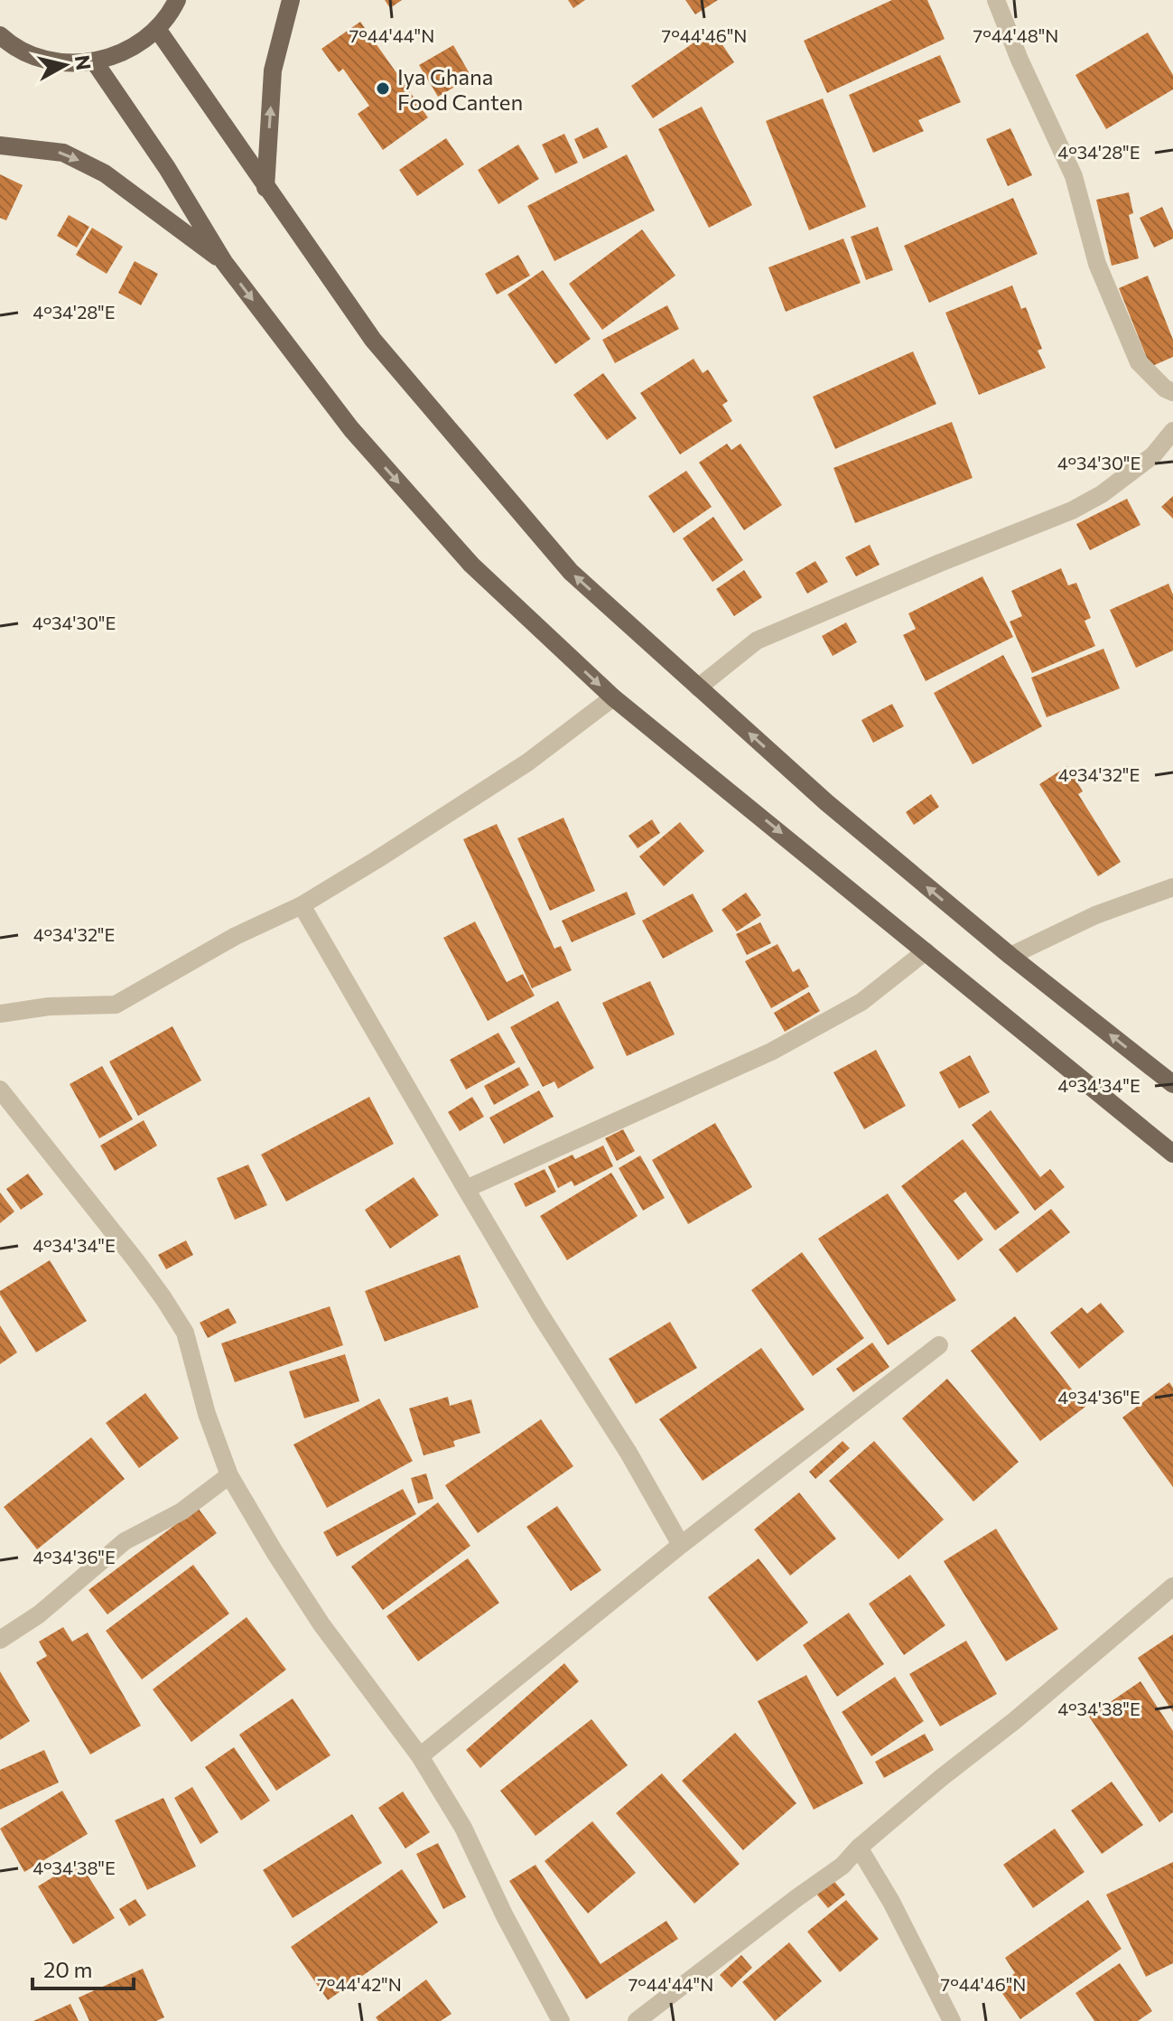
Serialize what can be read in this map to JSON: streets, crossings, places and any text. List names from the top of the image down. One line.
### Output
{"places":["Iya Ghana Food Canten"],"scale_bar":"20 m","north":"right","coordinates":["7°44'44\"N","7°44'46\"N","7°44'48\"N","4°34'28\"E","4°34'30\"E","4°34'32\"E","4°34'34\"E","4°34'36\"E","4°34'38\"E","7°44'42\"N"]}
